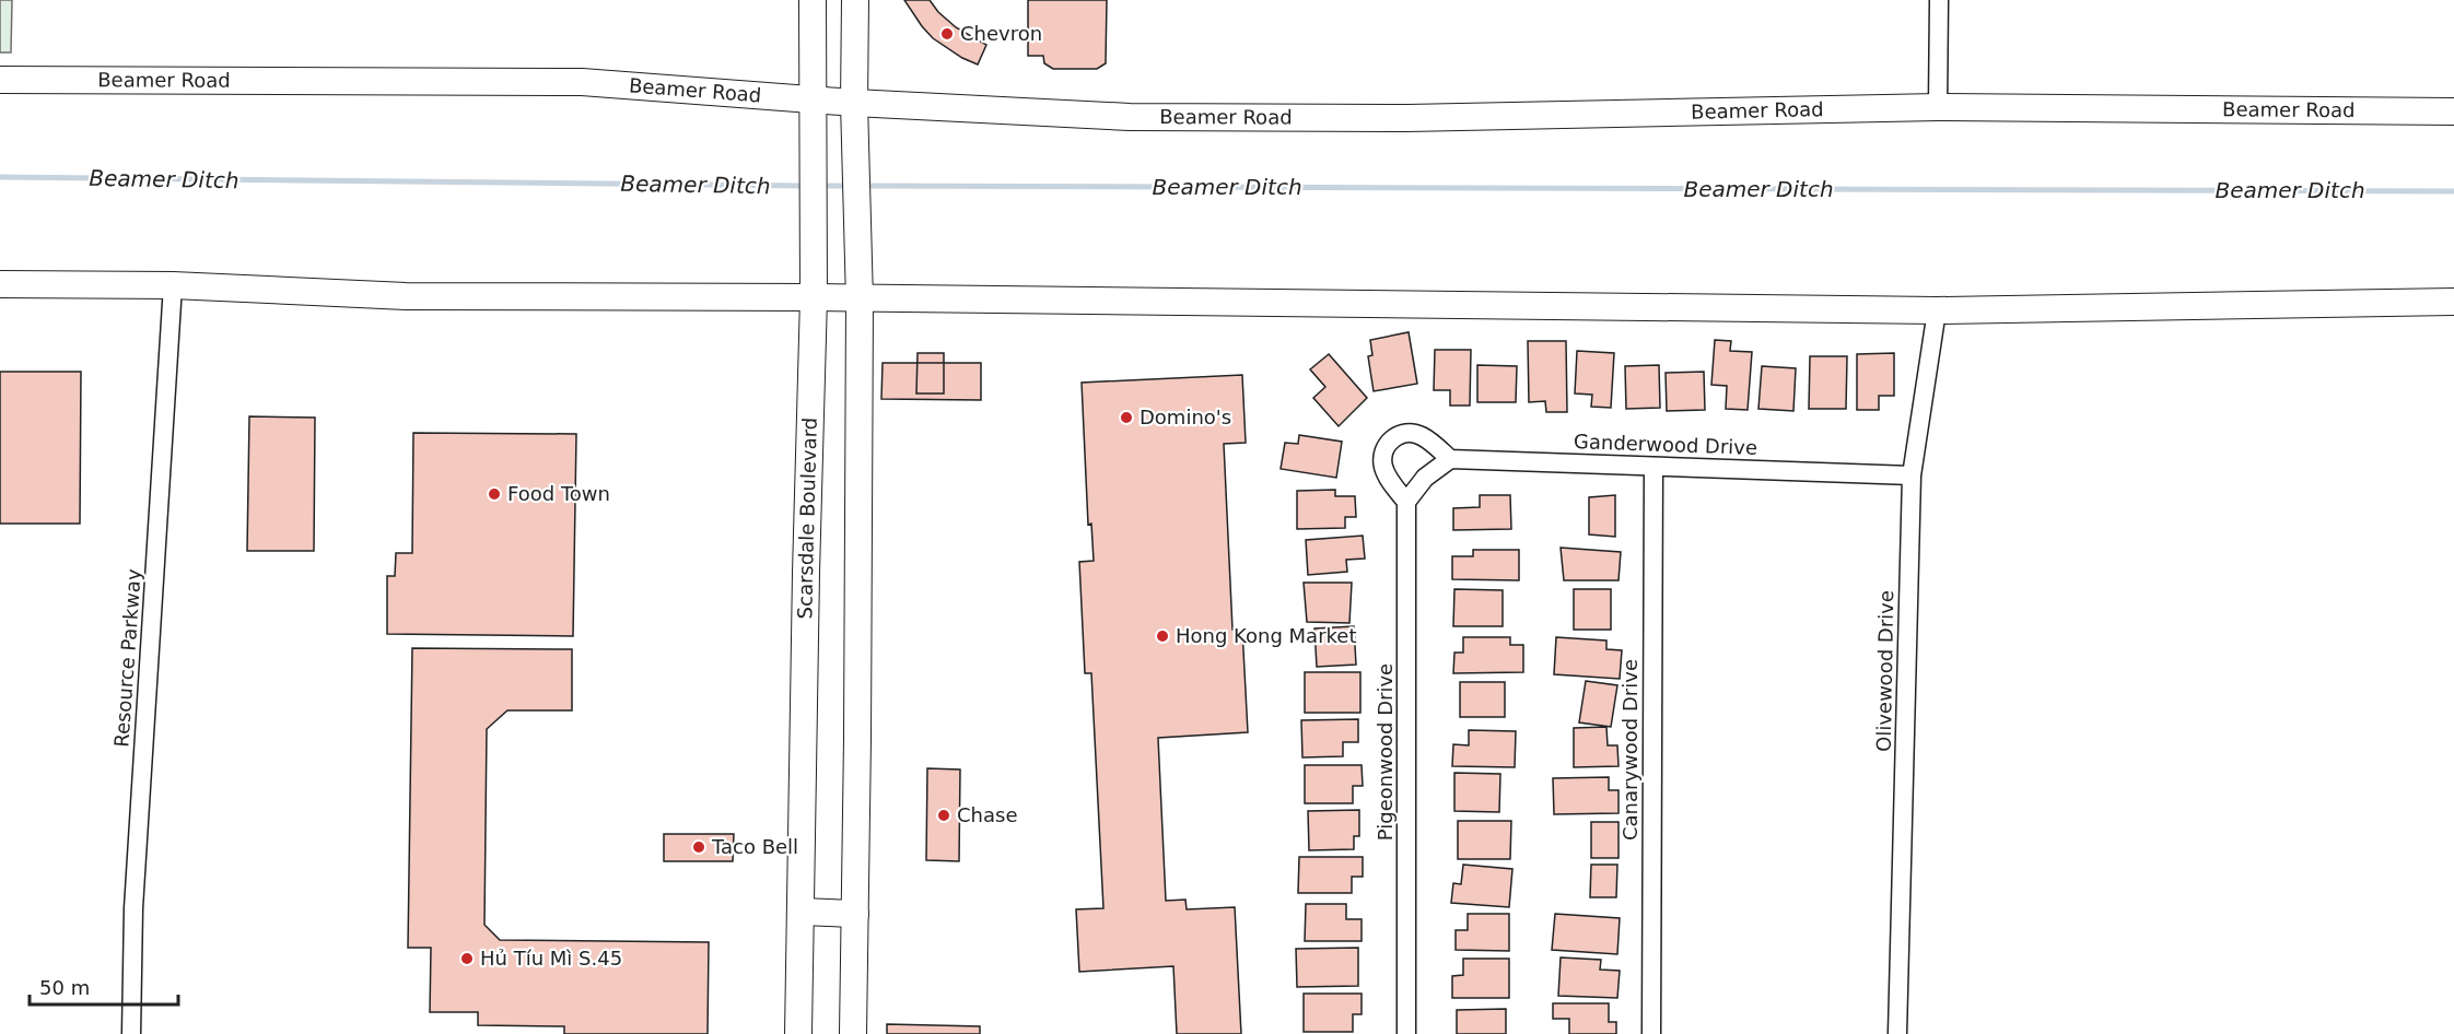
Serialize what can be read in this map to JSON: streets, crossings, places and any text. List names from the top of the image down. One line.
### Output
{"streets":{"main road":["Beamer Road","Scarsdale Boulevard"],"street":["Ganderwood Drive","Resource Parkway","Olivewood Drive","Canarywood Drive","Pigeonwood Drive"]},"crossings":[["Beamer Road","Scarsdale Boulevard"],["Ganderwood Drive","Olivewood Drive"],["Ganderwood Drive","Canarywood Drive"]],"water":["Beamer Ditch"],"places":["Chevron","Domino's","Food Town","Hong Kong Market","Chase","Taco Bell","Hủ Tíu Mì S.45"],"scale_bar":"50 m"}
